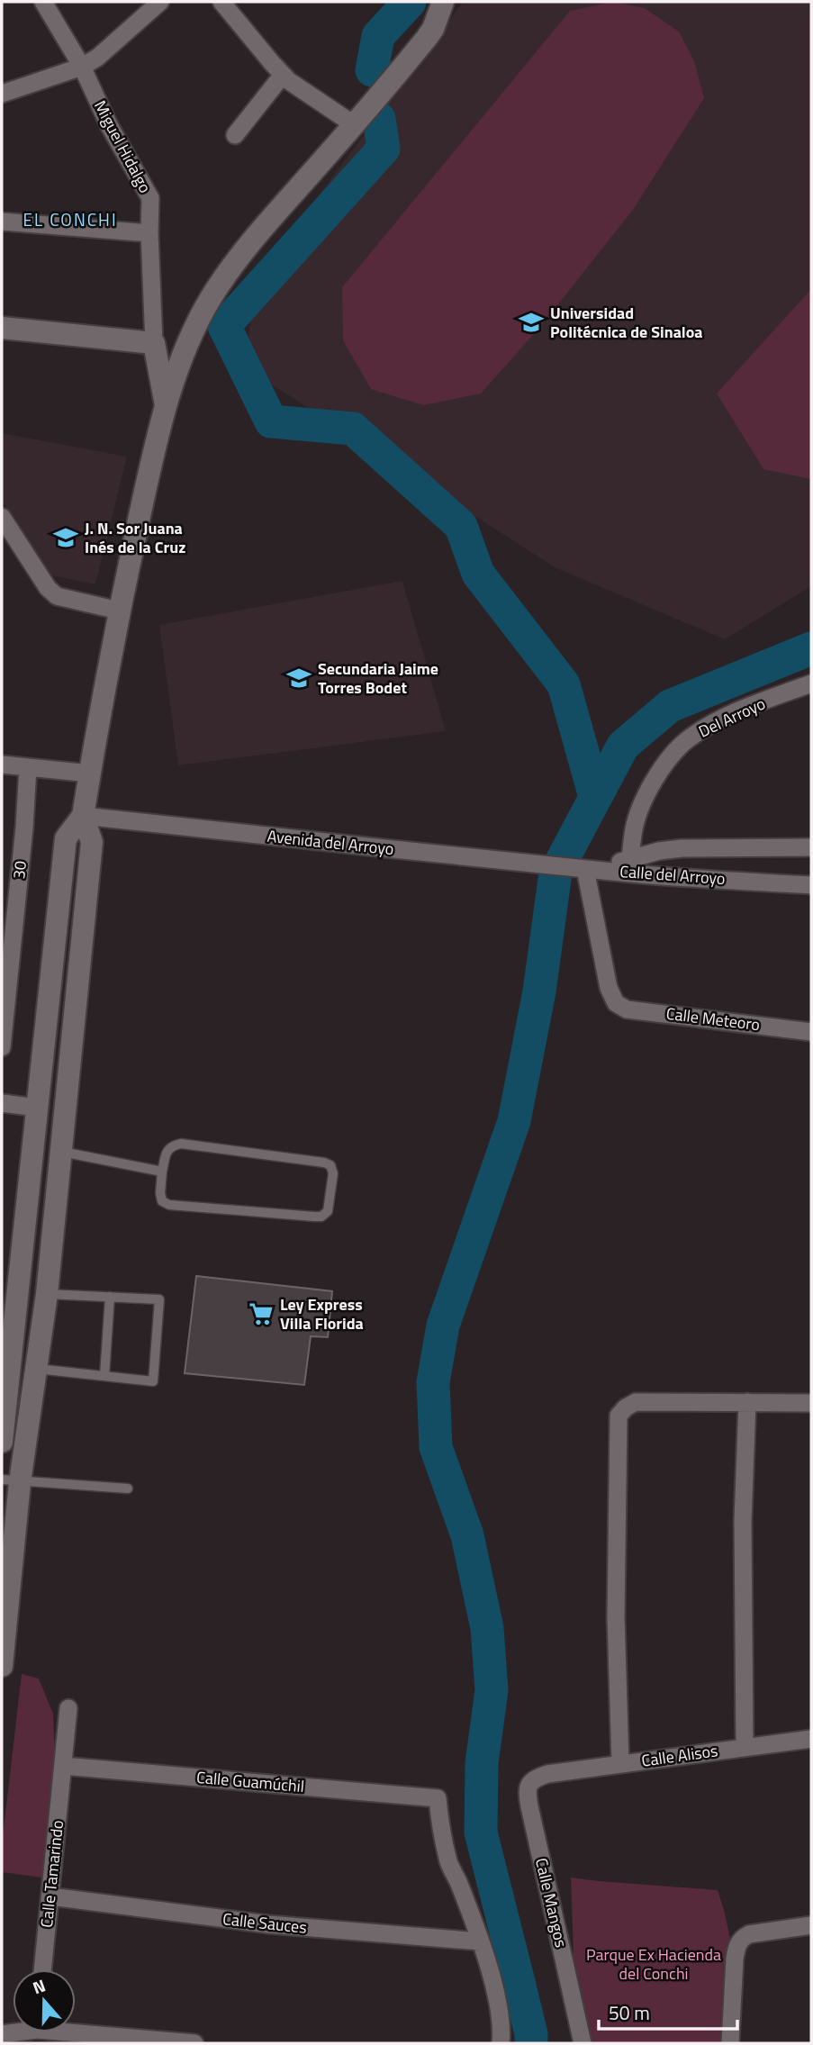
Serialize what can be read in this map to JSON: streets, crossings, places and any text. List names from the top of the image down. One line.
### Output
{"streets":{"street":["Miguel Hidalgo","Del Arroyo","Avenida del Arroyo","30","Calle del Arroyo","Calle Meteoro","Calle Alisos","Calle Guamúchil","Calle Tamarindo","Calle Mangos","Calle Sauces"]},"crossings":[["Del Arroyo","Calle del Arroyo"],["Avenida del Arroyo","Calle del Arroyo"],["Avenida del Arroyo","Calle Meteoro"],["Calle del Arroyo","Calle Meteoro"],["Calle Alisos","Calle Mangos"],["Calle Guamúchil","Calle Tamarindo"],["Calle Guamúchil","Calle Sauces"],["Calle Tamarindo","Calle Sauces"]],"districts":["EL CONCHI"],"parks":["Parque Ex Hacienda del Conchi"],"places":{"school or university":["Universidad Politécnica de Sinaloa","J. N. Sor Juana Inés de la Cruz","Secundaria Jaime Torres Bodet"],"supermarket":["Ley Express Villa Florida"]},"scale_bar":"50 m","north":"top"}
